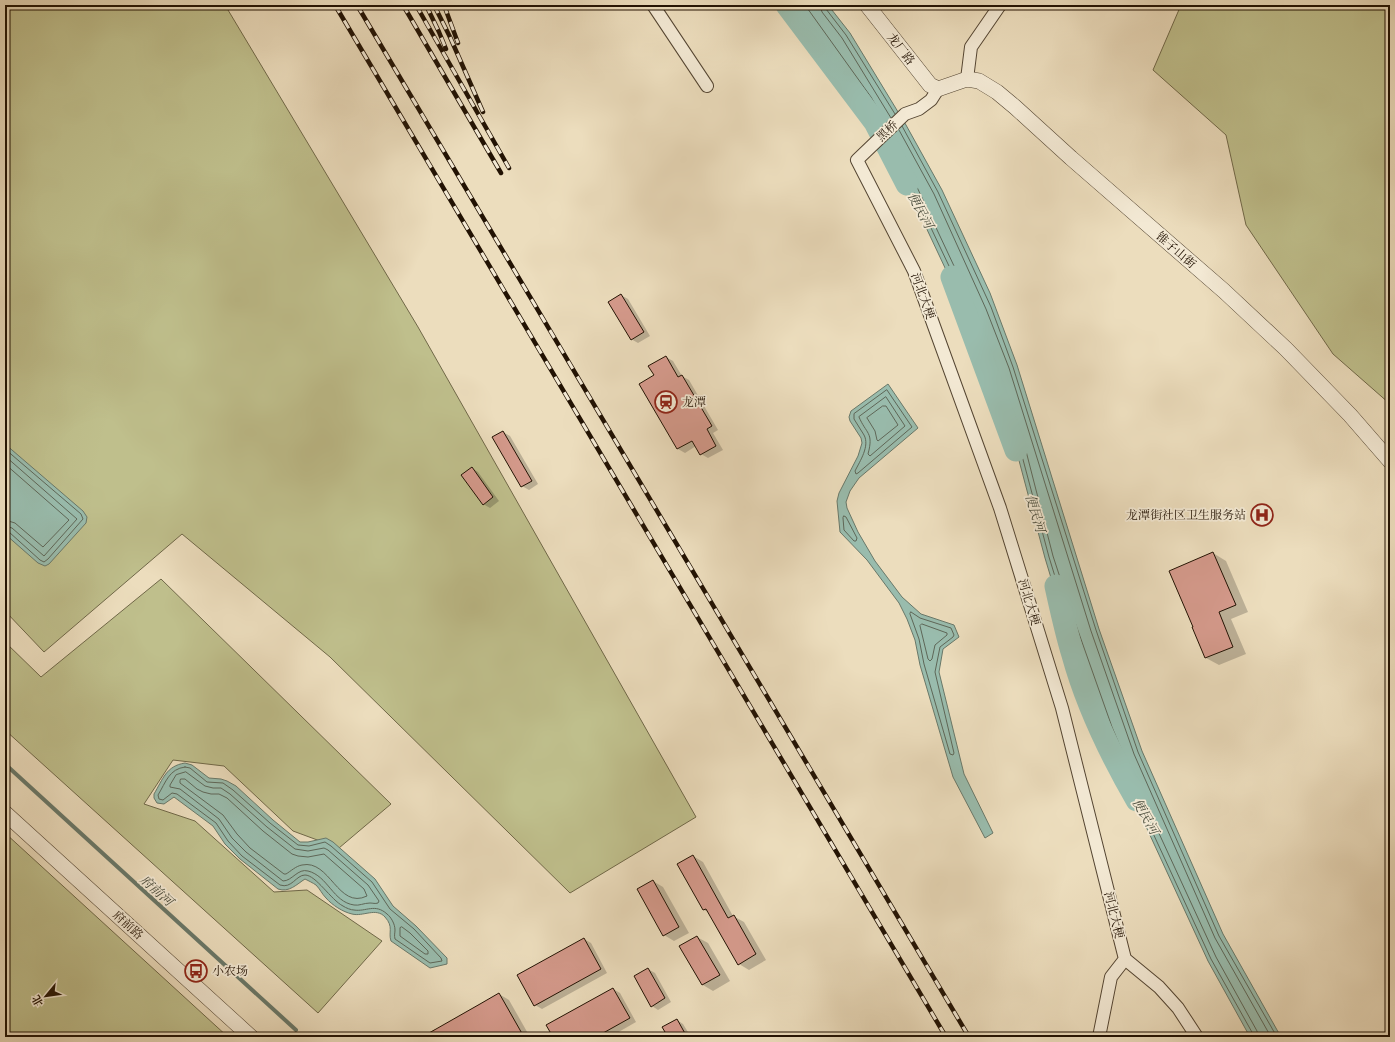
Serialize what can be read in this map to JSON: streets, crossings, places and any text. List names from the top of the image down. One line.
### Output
{"streets":{"street":["龙厂路","黑桥","锥子山街","河北大梗","府前路"]},"crossings":[["龙厂路","黑桥"],["黑桥","河北大梗"]],"water":["便民河","府前河"],"places":{"station":["龙潭"],"hospital":["龙潭街社区卫生服务站"],"bus stop":["小农场"]},"north":"bottom left"}
